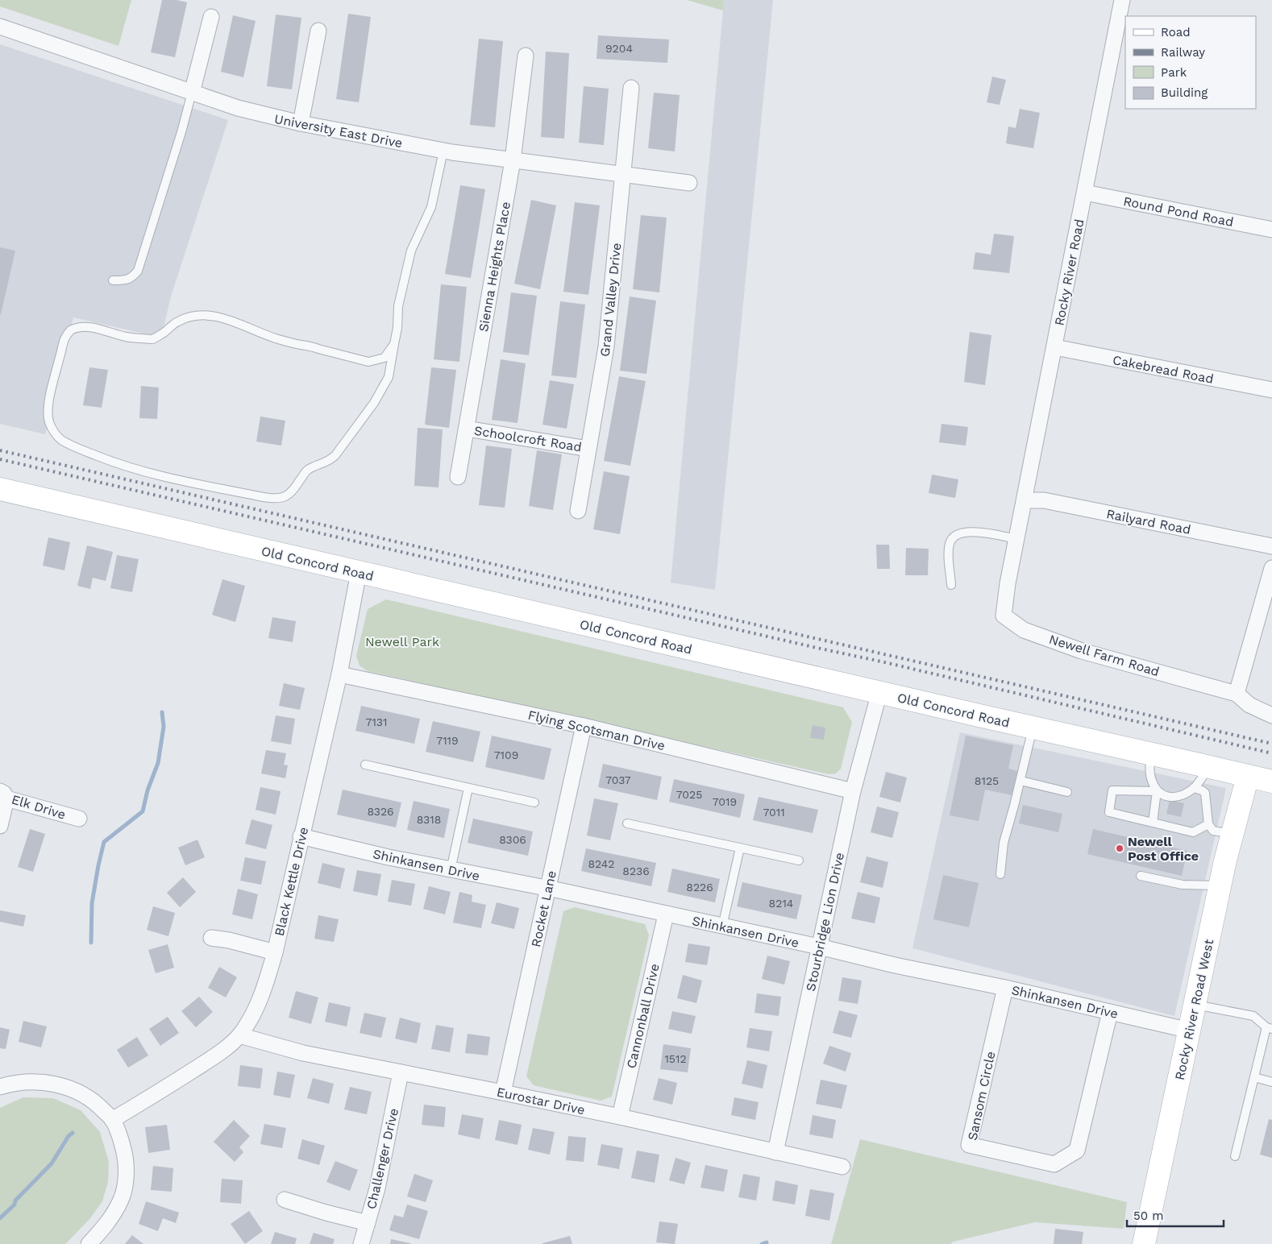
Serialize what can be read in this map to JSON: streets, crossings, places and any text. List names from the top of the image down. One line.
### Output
{"streets":{"street":["University East Drive","Round Pond Road","Sienna Heights Place","Rocky River Road","Grand Valley Drive","Cakebread Road","Schoolcroft Road","Railyard Road","Old Concord Road","Newell Farm Road","Flying Scotsman Drive","Elk Drive","Shinkansen Drive","Black Kettle Drive","Rocket Lane","Stourbridge Lion Drive","Rocky River Road West","Cannonball Drive","Sansom Circle","Eurostar Drive","Challenger Drive"]},"crossings":[["University East Drive","Sienna Heights Place"],["University East Drive","Grand Valley Drive"],["Round Pond Road","Rocky River Road"],["Sienna Heights Place","Schoolcroft Road"],["Rocky River Road","Cakebread Road"],["Rocky River Road","Railyard Road"],["Rocky River Road","Newell Farm Road"],["Grand Valley Drive","Schoolcroft Road"],["Old Concord Road","Black Kettle Drive"],["Old Concord Road","Stourbridge Lion Drive"],["Old Concord Road","Rocky River Road West"],["Flying Scotsman Drive","Black Kettle Drive"],["Flying Scotsman Drive","Rocket Lane"],["Flying Scotsman Drive","Stourbridge Lion Drive"],["Shinkansen Drive","Black Kettle Drive"],["Shinkansen Drive","Rocket Lane"],["Shinkansen Drive","Stourbridge Lion Drive"],["Shinkansen Drive","Rocky River Road West"],["Shinkansen Drive","Cannonball Drive"],["Shinkansen Drive","Sansom Circle"],["Black Kettle Drive","Eurostar Drive"],["Rocket Lane","Eurostar Drive"],["Stourbridge Lion Drive","Eurostar Drive"],["Cannonball Drive","Eurostar Drive"],["Eurostar Drive","Challenger Drive"]],"parks":["Newell Park"],"places":["Newell Post Office"],"house_numbers":["9204","7131","7119","7109","7037","8125","7025","7019","8326","7011","8318","8306","8242","8236","8226","8214","1512"],"legend":["Road","Railway","Park","Building"],"scale_bar":"50 m"}
